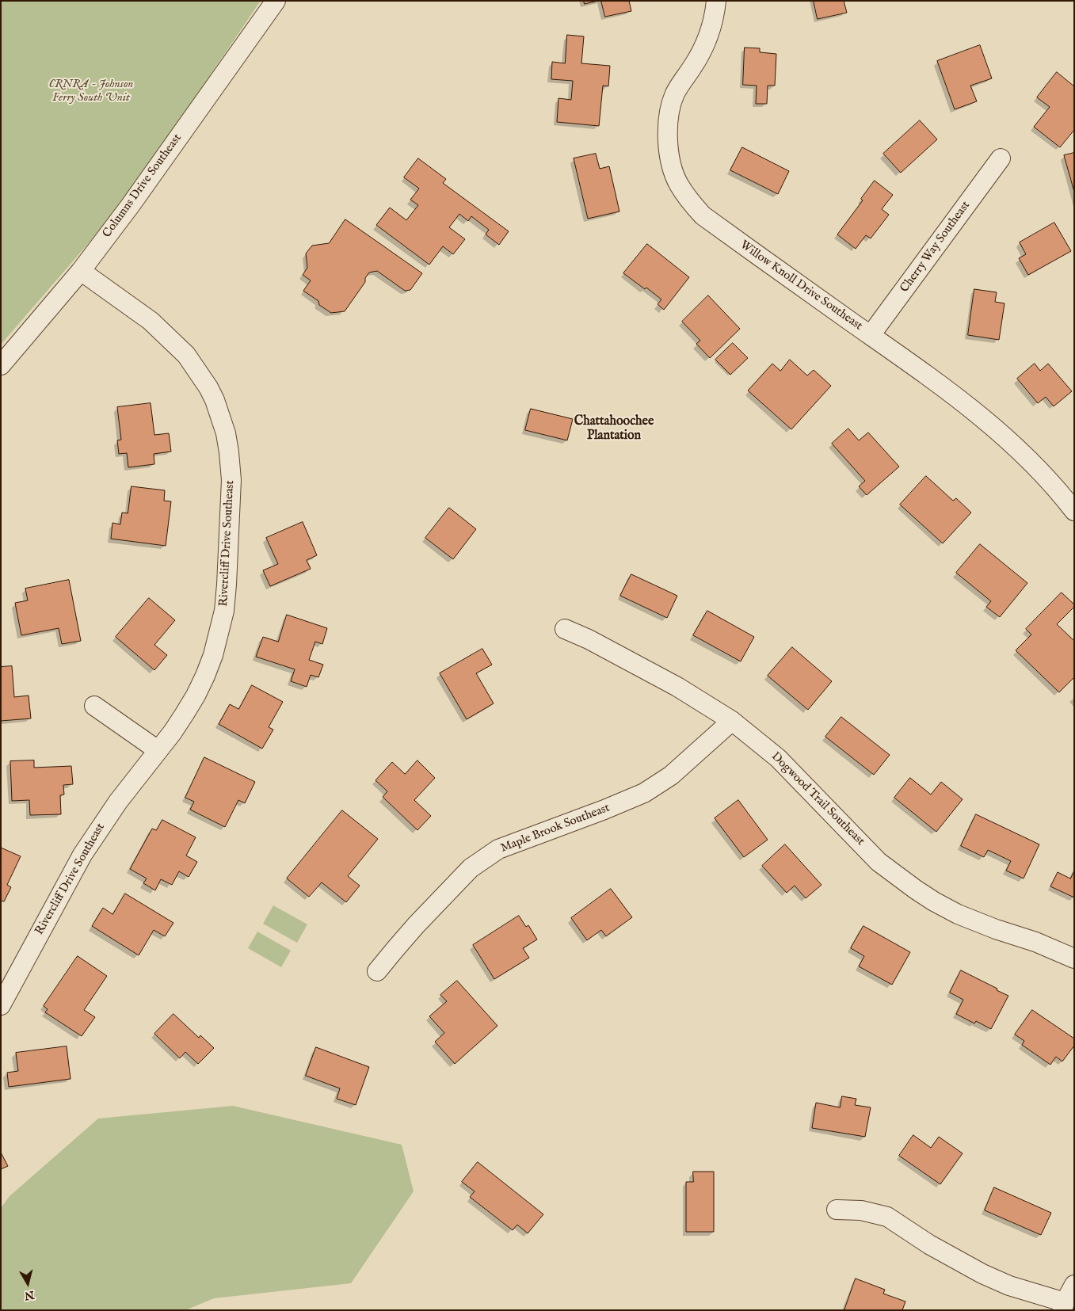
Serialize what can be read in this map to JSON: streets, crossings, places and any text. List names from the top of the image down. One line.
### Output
{"streets":{"street":["Columns Drive Southeast","Cherry Way Southeast","Willow Knoll Drive Southeast","Rivercliff Drive Southeast","Dogwood Trail Southeast","Maple Brook Southeast"]},"crossings":[["Columns Drive Southeast","Rivercliff Drive Southeast"],["Cherry Way Southeast","Willow Knoll Drive Southeast"],["Dogwood Trail Southeast","Maple Brook Southeast"]],"districts":["Chattahoochee Plantation"],"parks":["CRNRA - Johnson Ferry South Unit"],"north":"bottom"}
